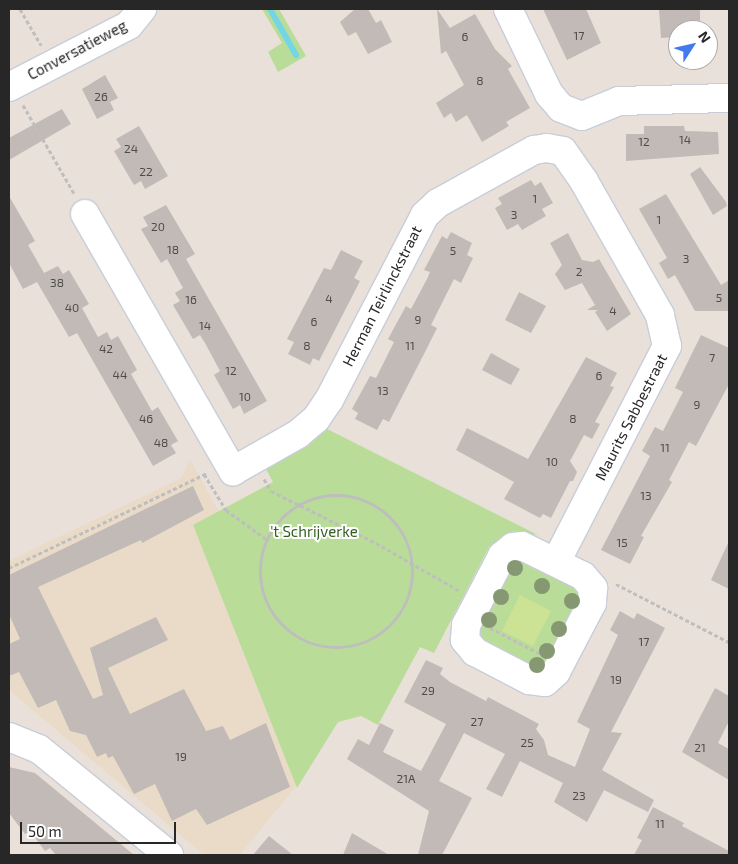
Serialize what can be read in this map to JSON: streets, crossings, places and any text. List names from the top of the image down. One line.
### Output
{"streets":{"street":["Conversatieweg","Herman Teirlinckstraat","Maurits Sabbestraat"]},"crossings":[["Herman Teirlinckstraat","Maurits Sabbestraat"]],"parks":["'t Schrijverke"],"house_numbers":["17","6","8","26","14","12","24","22","1","3","1","20","18","5","3","2","38","5","4","16","40","4","9","6","14","8","11","42","7","12","44","6","13","10","9","46","8","48","11","10","13","15","17","19","29","27","25","21","19","21A","23","11"],"scale_bar":"50 m","north":"top right"}
